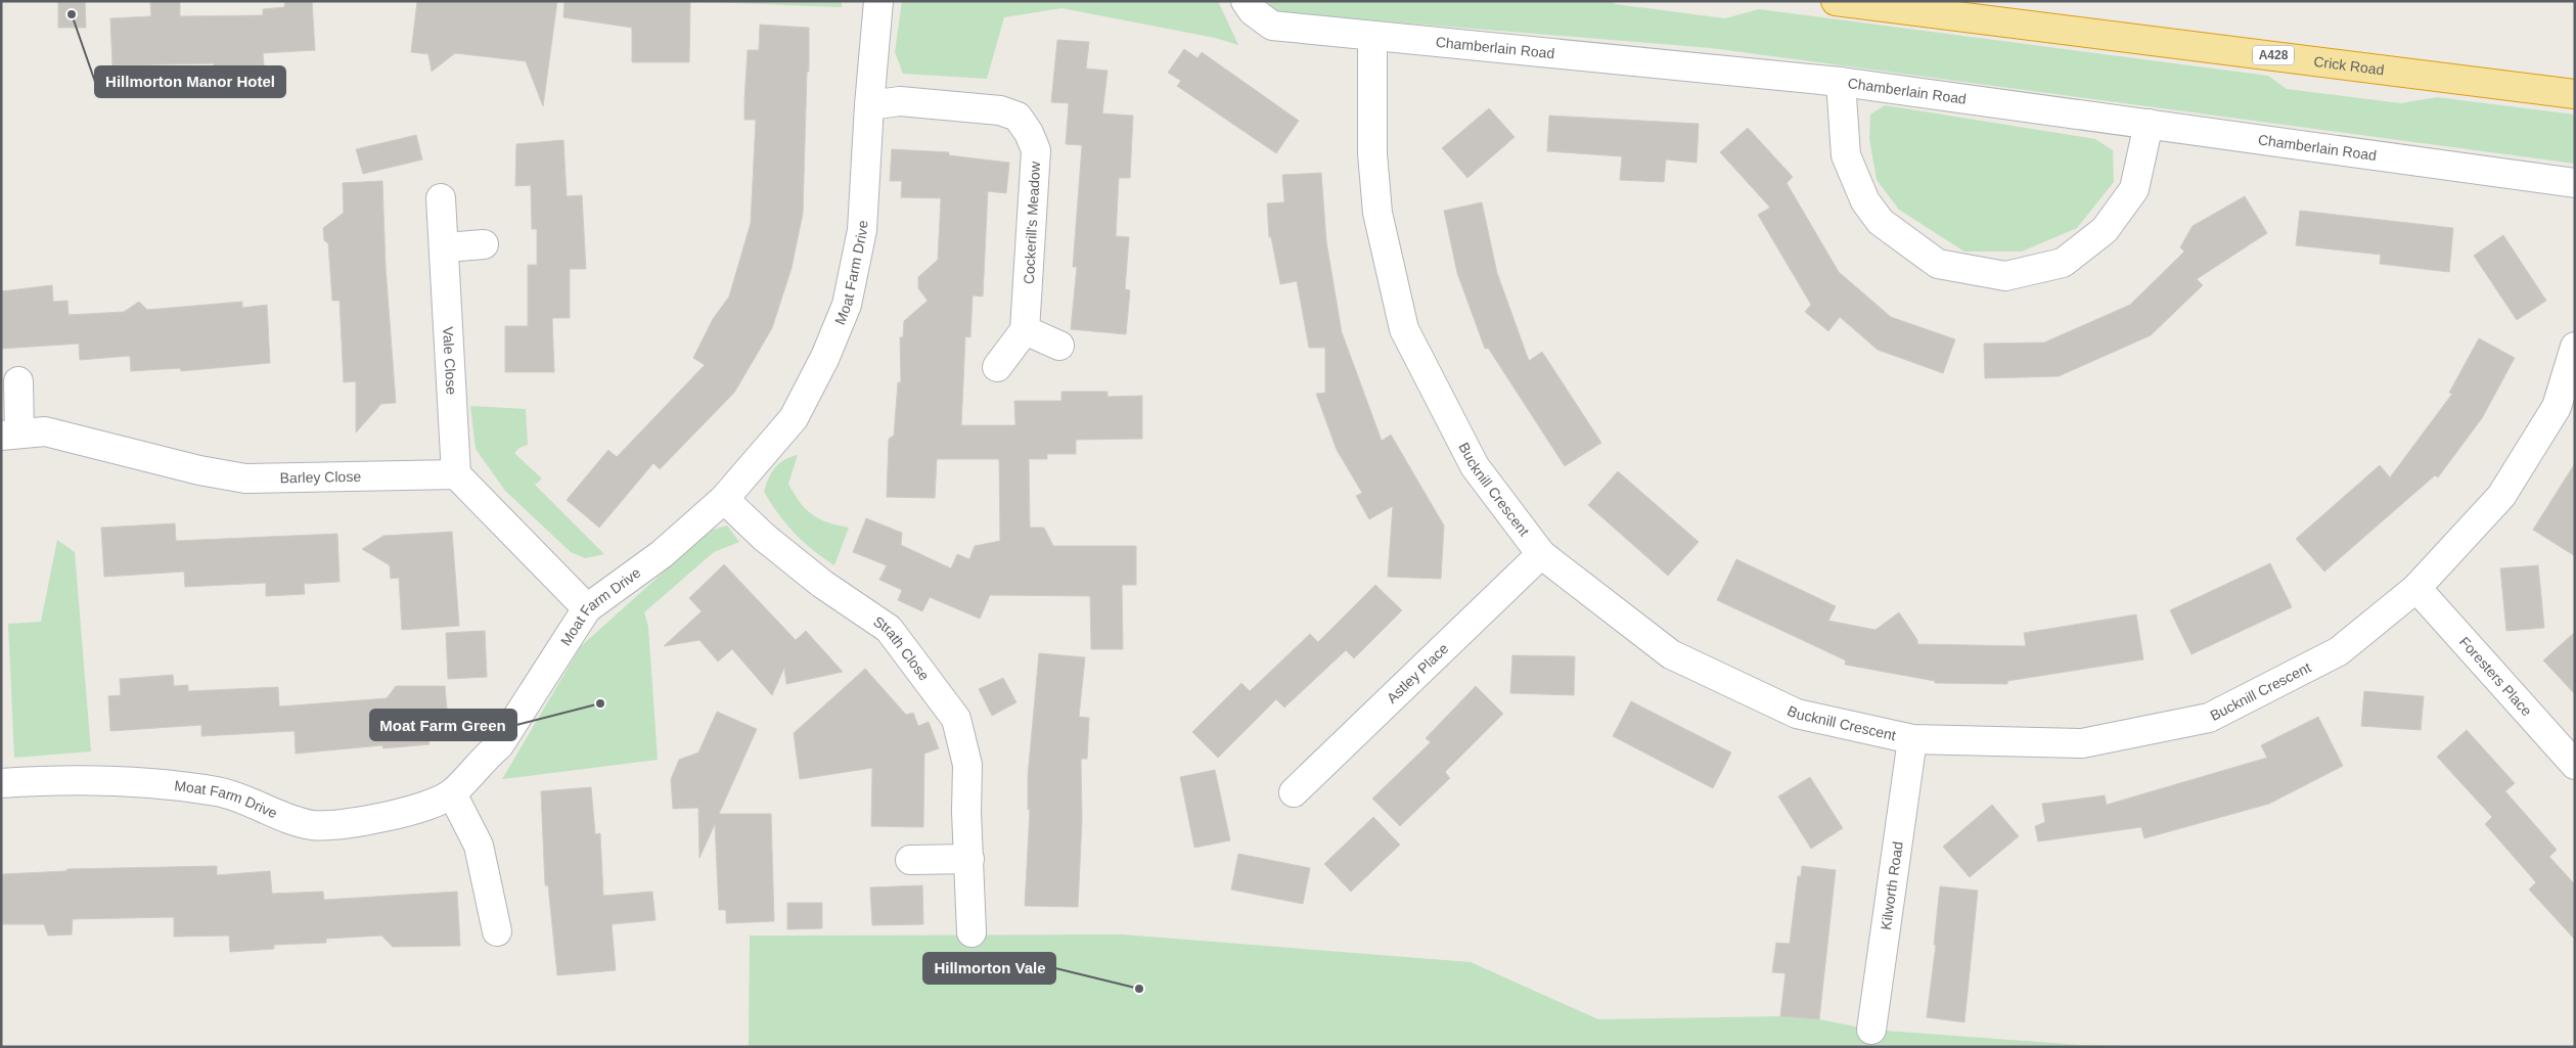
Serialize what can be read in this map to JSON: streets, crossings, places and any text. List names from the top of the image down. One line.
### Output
{"streets":{"highway":["A428","Crick Road"],"street":["Chamberlain Road","Cockerill's Meadow","Moat Farm Drive","Vale Close","Barley Close","Bucknill Crescent","Strath Close","Astley Place","Foresters Place","Kilworth Road"]},"crossings":[["Chamberlain Road","Bucknill Crescent"],["A428","Crick Road"],["Cockerill's Meadow","Moat Farm Drive"],["Moat Farm Drive","Strath Close"],["Vale Close","Barley Close"],["Bucknill Crescent","Astley Place"],["Bucknill Crescent","Foresters Place"],["Bucknill Crescent","Kilworth Road"]],"places":["Hillmorton Manor Hotel","Moat Farm Green","Hillmorton Vale"]}
